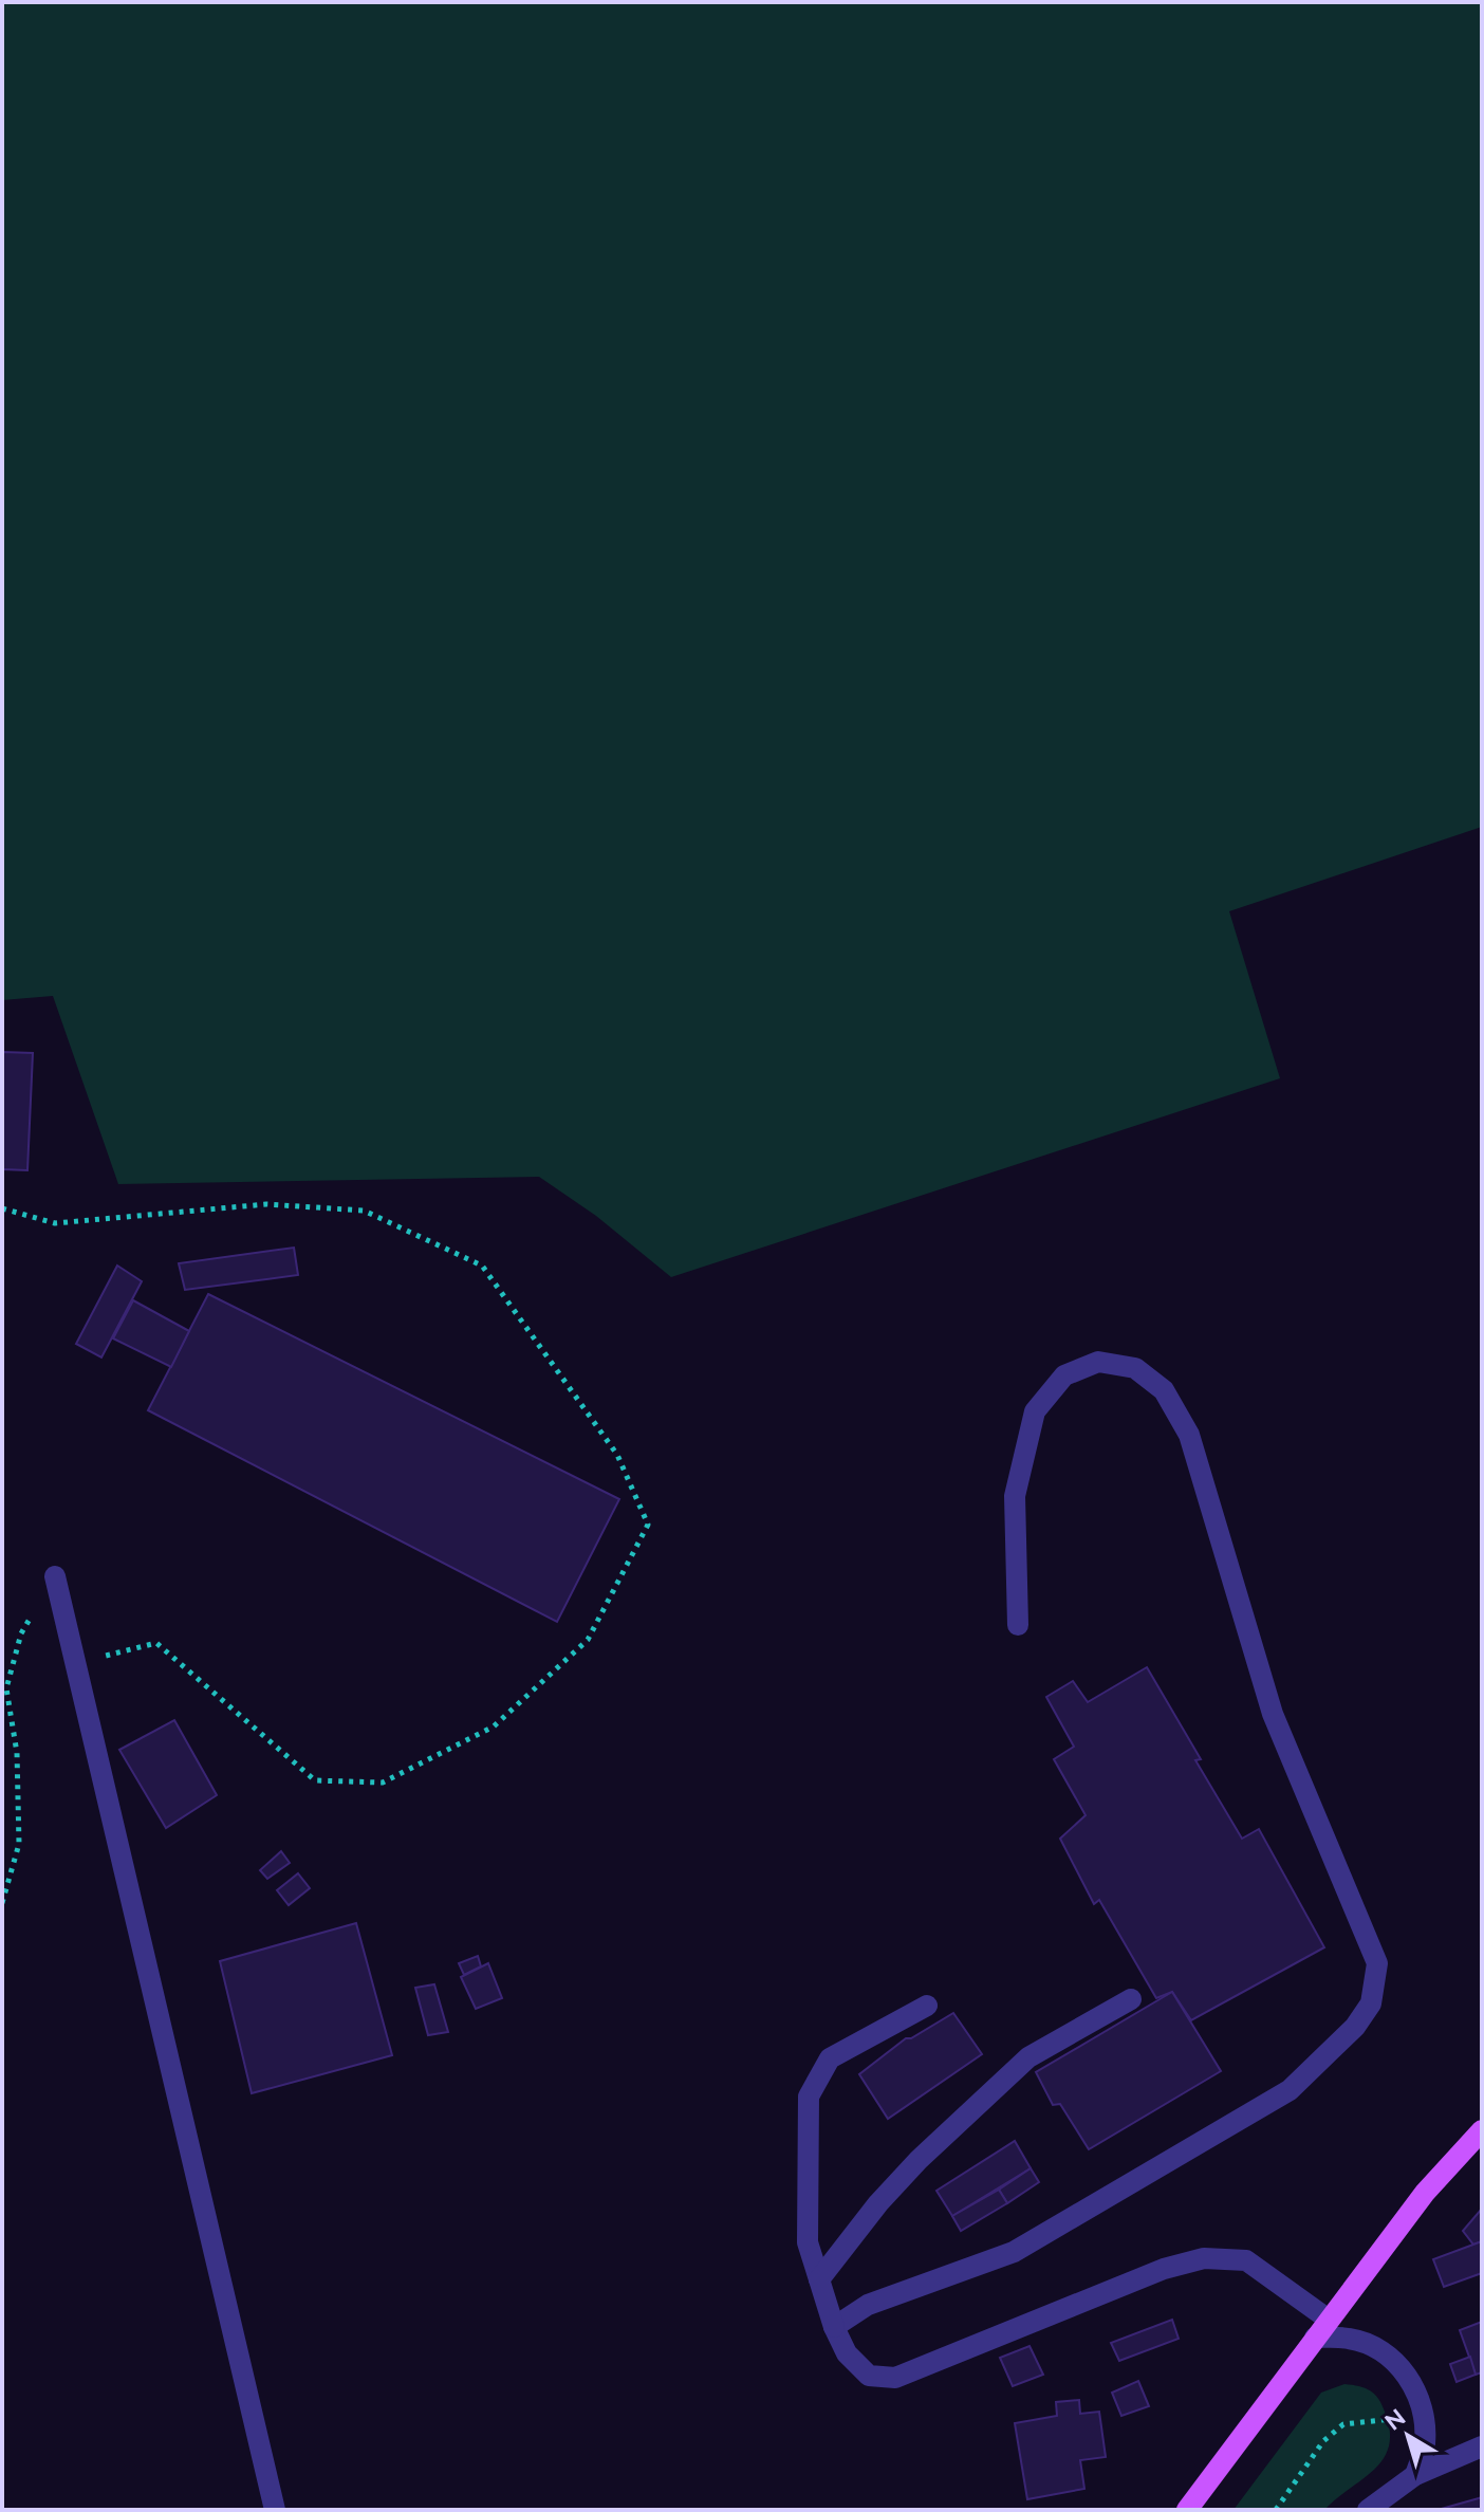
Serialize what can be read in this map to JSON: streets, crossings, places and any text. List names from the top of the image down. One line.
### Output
{"north":"top left"}
